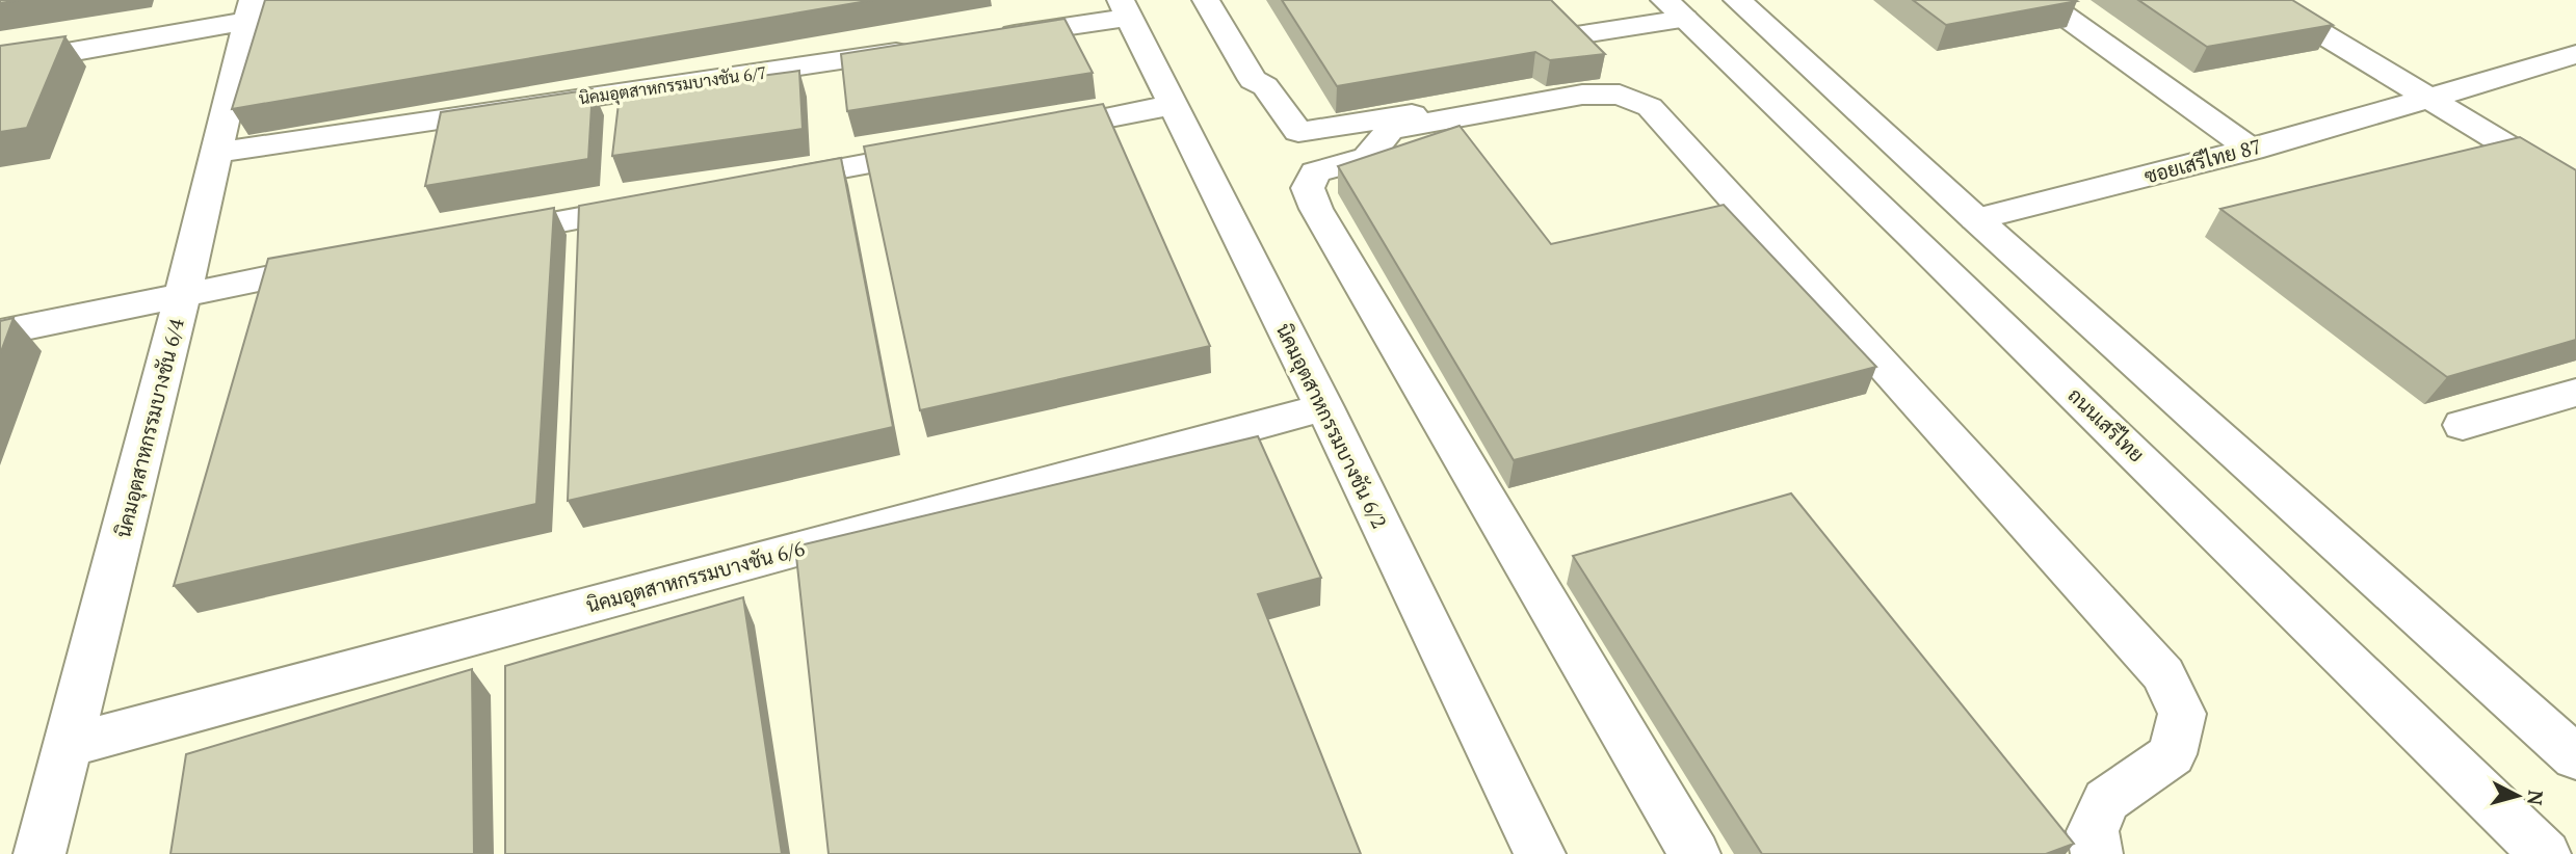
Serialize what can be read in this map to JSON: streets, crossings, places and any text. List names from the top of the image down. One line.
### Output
{"streets":{"street":["นิคมอุตสาหกรรมบางชัน 6/7","ซอยเสรีไทย 87","ถนนเสรีไทย","นิคมอุตสาหกรรมบางชัน 6/2","นิคมอุตสาหกรรมบางชัน 6/4","นิคมอุตสาหกรรมบางชัน 6/6"]},"crossings":[["นิคมอุตสาหกรรมบางชัน 6/7","นิคมอุตสาหกรรมบางชัน 6/4"],["ซอยเสรีไทย 87","ถนนเสรีไทย"],["นิคมอุตสาหกรรมบางชัน 6/2","นิคมอุตสาหกรรมบางชัน 6/6"],["นิคมอุตสาหกรรมบางชัน 6/4","นิคมอุตสาหกรรมบางชัน 6/6"]],"north":"right"}
